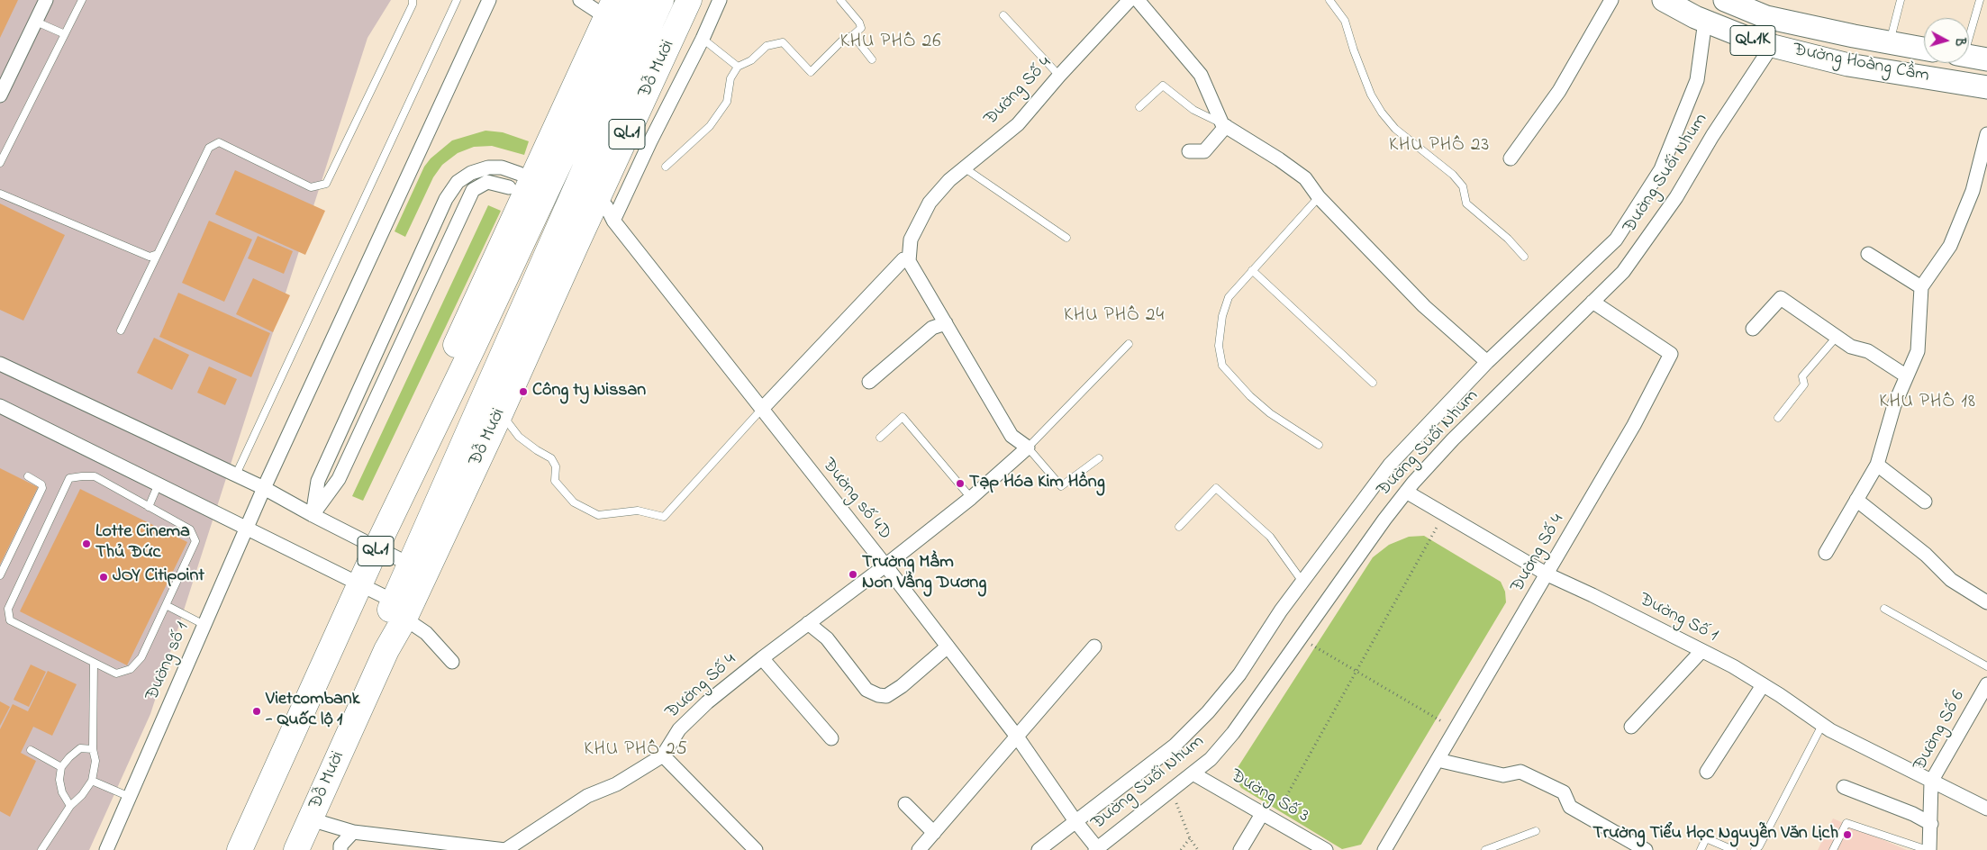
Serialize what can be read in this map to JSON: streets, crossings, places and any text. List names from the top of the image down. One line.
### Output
{"streets":{"highway":["Đỗ Mười","QL.1"],"main road":["QL.1K","Đường Hoàng Cầm"],"street":["Đường Số 4","Đường Suối Nhum","Đường số 4D","Đường Số 1","Đường số 1","Đường Số 6","Đường Số 3"]},"crossings":[["Đường Hoàng Cầm","Đường Suối Nhum"],["Đỗ Mười","Đường Số 4"],["Đỗ Mười","QL.1"],["Đường Số 4","Đường Suối Nhum"],["Đường Số 4","Đường số 4D"],["Đường Số 4","Đường Số 1"],["Đường Suối Nhum","Đường số 4D"],["Đường Suối Nhum","Đường Số 1"],["Đường Suối Nhum","Đường Số 3"],["Đường Số 1","Đường Số 6"]],"districts":["KHU PHỐ 26","KHU PHỐ 23","KHU PHỐ 24","KHU PHỐ 18","KHU PHỐ 25"],"places":["Công ty Nissan","Tạp Hóa Kim Hồng","Lotte Cinema Thủ Đức","Trường Mầm Non Vầng Dương","JOY Citipoint","Vietcombank - Quốc lộ 1","Trường Tiểu Học Nguyễn Văn Lịch"],"north":"right"}
